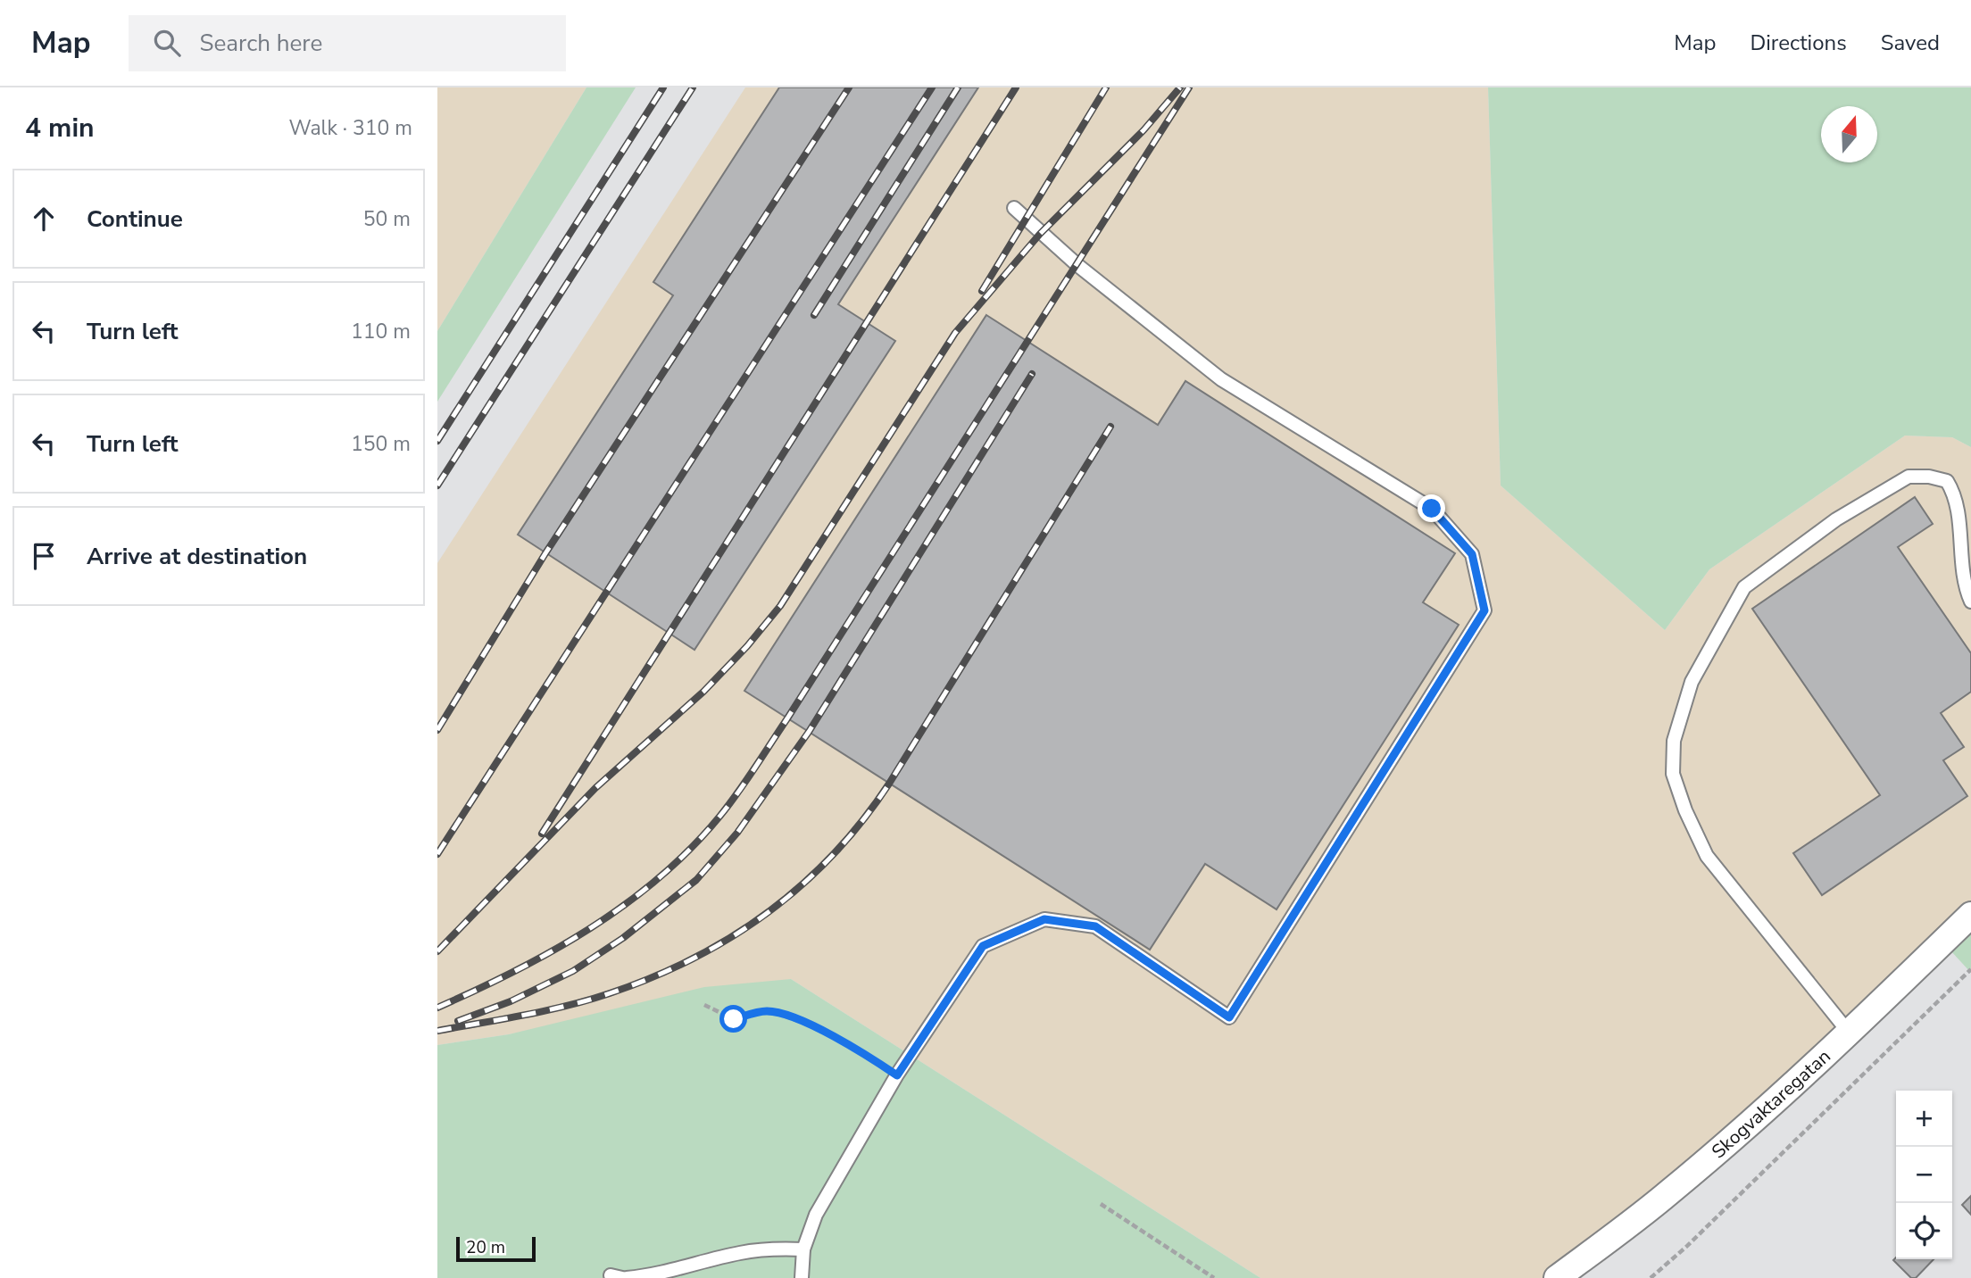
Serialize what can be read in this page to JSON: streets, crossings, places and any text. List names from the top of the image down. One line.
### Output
{"streets":{"street":["Skogvaktaregatan"]},"scale_bar":"20 m","north":"top","page":{"header":"Map","search":"Search here","nav":["Map","Directions","Saved"],"heading":["4 min","Walk · 310 m"],"list":[["Continue","50 m"],["Turn left","110 m"],["Turn left","150 m"],"Arrive at destination"],"map_buttons":["+","−"],"scale":"20 m"}}
